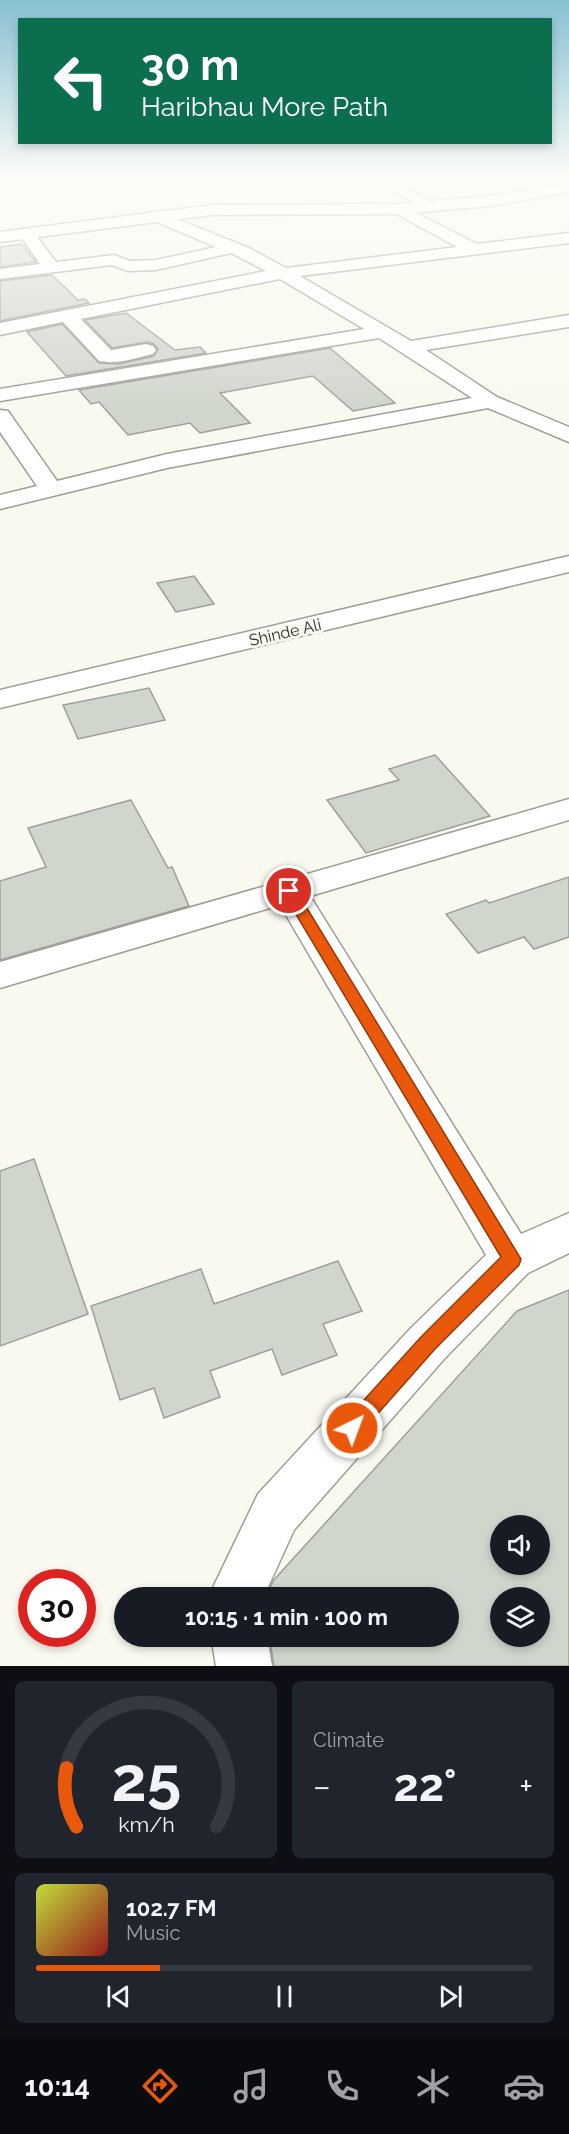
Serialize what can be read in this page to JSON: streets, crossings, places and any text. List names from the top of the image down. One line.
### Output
{"streets":{"street":["Shinde Ali"]},"page":{"turn":["30 m","Haribhau More Path"],"limit":"30","trip":"10:15 · 1 min · 100 m","tile":"Climate","heat":["−","22°","+"],"song":["102.7 FM","Music"],"tabs":"10:14","gauge":["25","km/h"]}}
